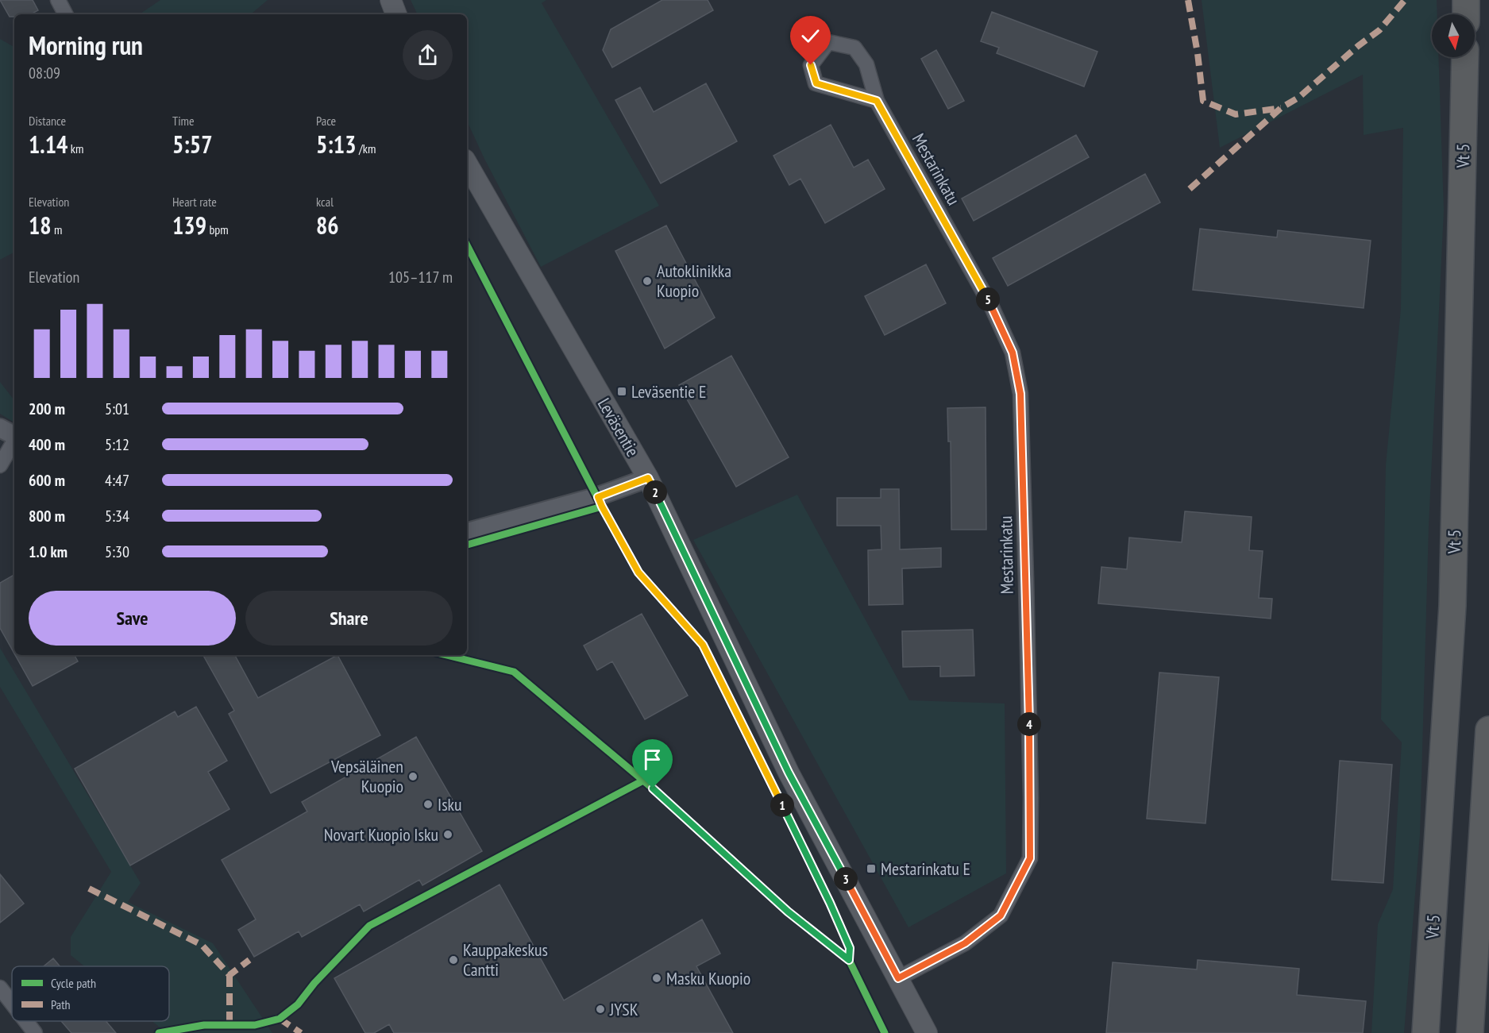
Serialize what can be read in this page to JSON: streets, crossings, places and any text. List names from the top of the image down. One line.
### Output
{"streets":{"highway":["Vt 5"],"main road":["Leväsentie"],"street":["Mestarinkatu"]},"crossings":[["Mestarinkatu","Leväsentie"]],"places":{"other":["Autoklinikka Kuopio","Vepsäläinen Kuopio","Isku","Novart Kuopio Isku","Kauppakeskus Cantti","Masku Kuopio","JYSK"],"transit":["Leväsentie E","Mestarinkatu E"]},"legend":["Cycle path","Path"],"north":"bottom","page":{"heading":["Morning run","08:09"],"stats":[["Distance","1.14 km"],["Time","5:57"],["Pace","5:13 /km"],["Elevation","18 m"],["Heart rate","139 bpm"],["kcal","86"]],"chart":["Elevation","105–117 m"],"pins":["5","2","4","1","3"],"list":[{"name":"200 m","note":"5:01"},{"name":"400 m","note":"5:12"},{"name":"600 m","note":"4:47"},{"name":"800 m","note":"5:34"},{"name":"1.0 km","note":"5:30"}],"buttons":["Save","Share"]}}
